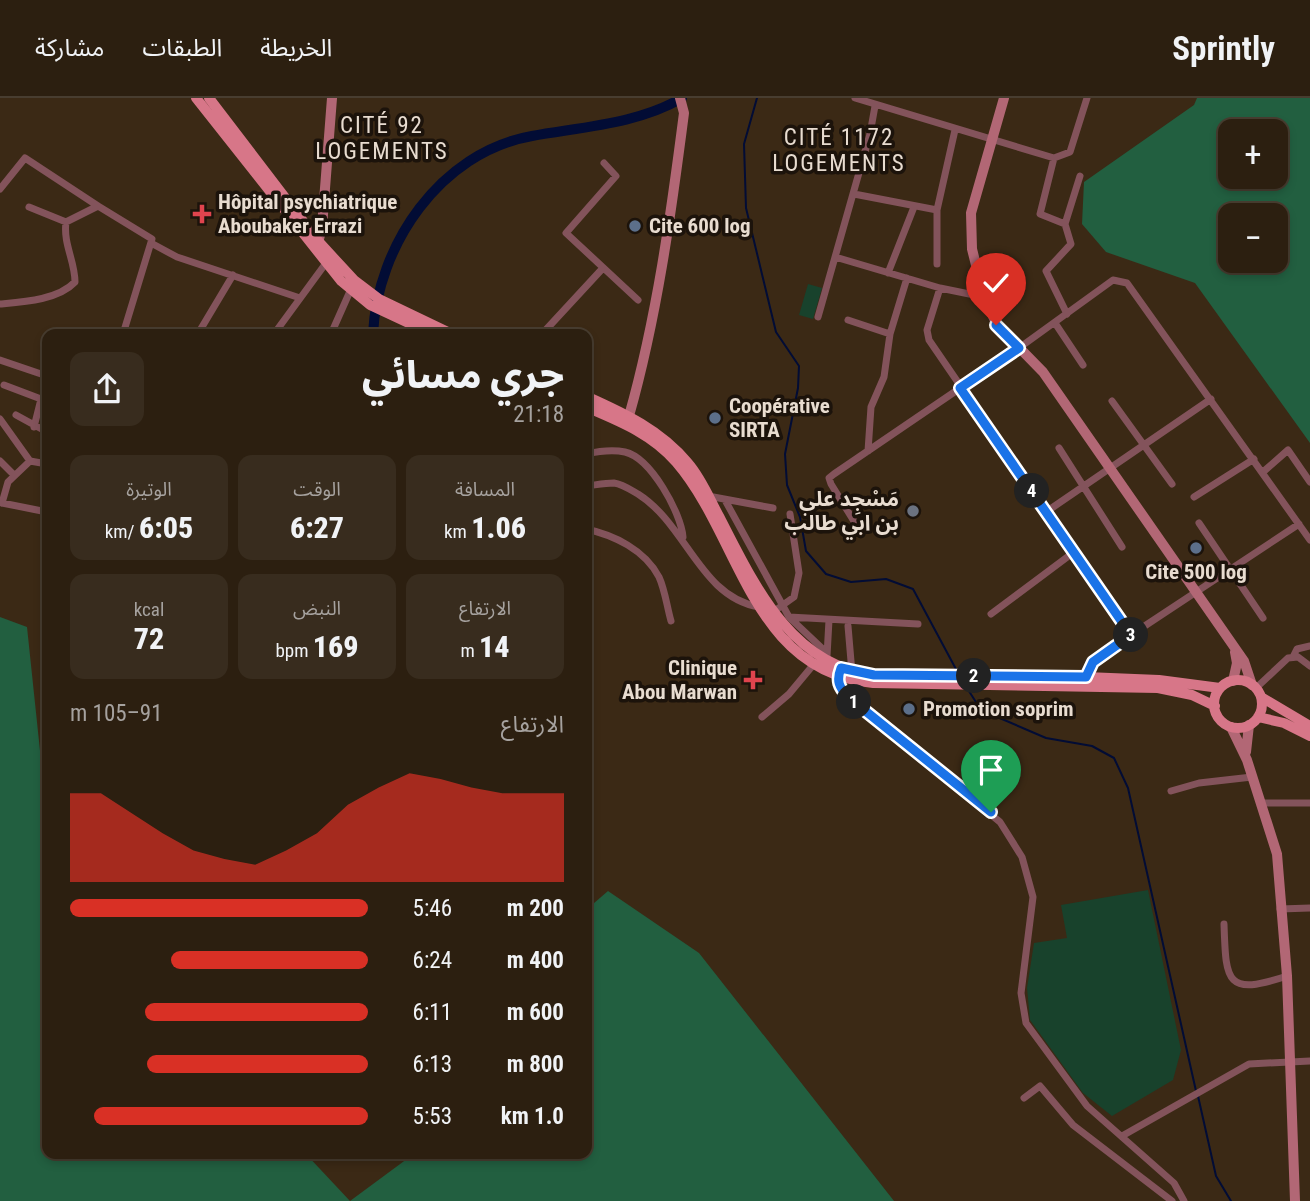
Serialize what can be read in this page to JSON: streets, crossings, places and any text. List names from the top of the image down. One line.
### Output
{"districts":["CITÉ 92 LOGEMENTS","CITÉ 1172 LOGEMENTS"],"places":{"health":["Hôpital psychiatrique Aboubaker Errazi","Clinique Abou Marwan"],"other":["Cite 600 log","Coopérative SIRTA","مَسْجِد علي بن ابي طالب","Cite 500 log","Promotion soprim"]},"page":{"header":"Sprintly","nav":["الخريطة","الطبقات","مشاركة"],"map_buttons":["+","−"],"heading":["جري مسائي","21:18"],"stats":[["المسافة","1.06 km"],["الوقت","6:27"],["الوتيرة","6:05 /km"],["الارتفاع","14 m"],["النبض","169 bpm"],["kcal","72"]],"pins":["4","3","2","1"],"chart":["الارتفاع","91–105 m"],"list":[{"name":"200 m","note":"5:46"},{"name":"400 m","note":"6:24"},{"name":"600 m","note":"6:11"},{"name":"800 m","note":"6:13"},{"name":"1.0 km","note":"5:53"}]}}
